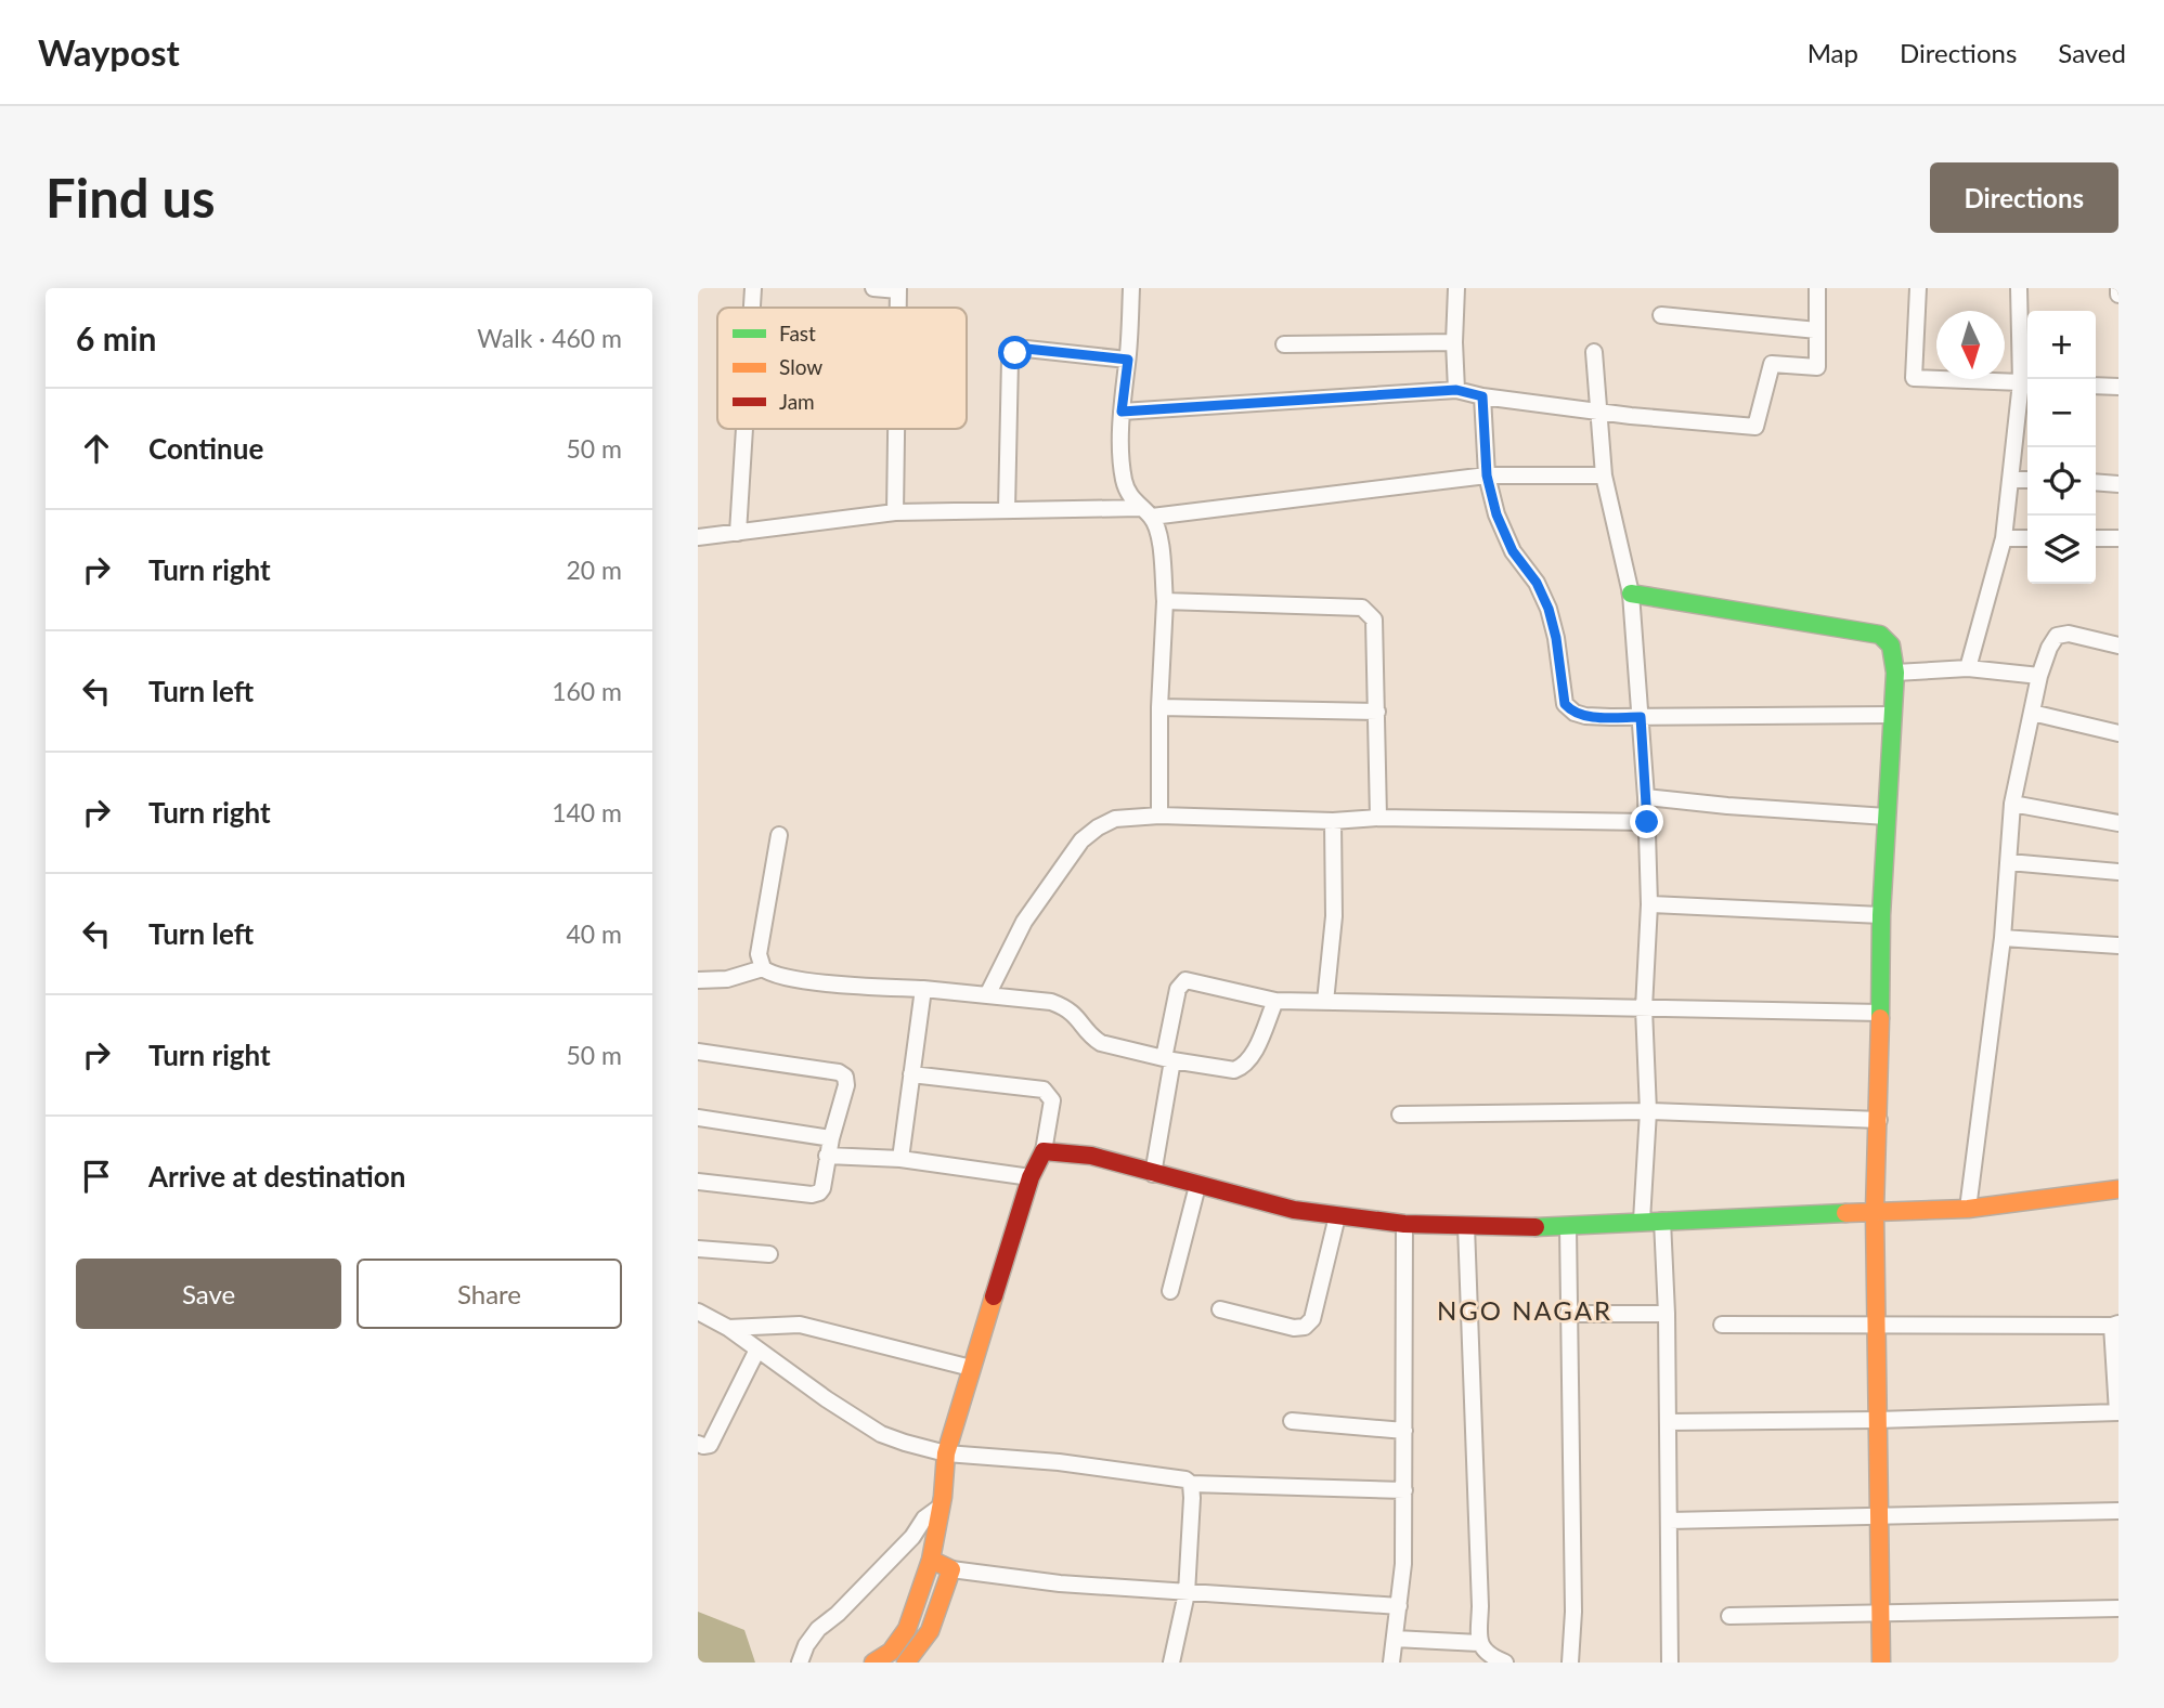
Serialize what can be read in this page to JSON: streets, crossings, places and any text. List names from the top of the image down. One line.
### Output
{"districts":["NGO NAGAR"],"legend":["Fast","Slow","Jam"],"north":"bottom","page":{"header":"Waypost","nav":["Map","Directions","Saved"],"buttons":["Directions",["Save","Share"]],"title":"Find us","heading":["6 min","Walk · 460 m"],"map_buttons":["+","−"],"list":[["Continue","50 m"],["Turn right","20 m"],["Turn left","160 m"],["Turn right","140 m"],["Turn left","40 m"],["Turn right","50 m"],"Arrive at destination"]}}
